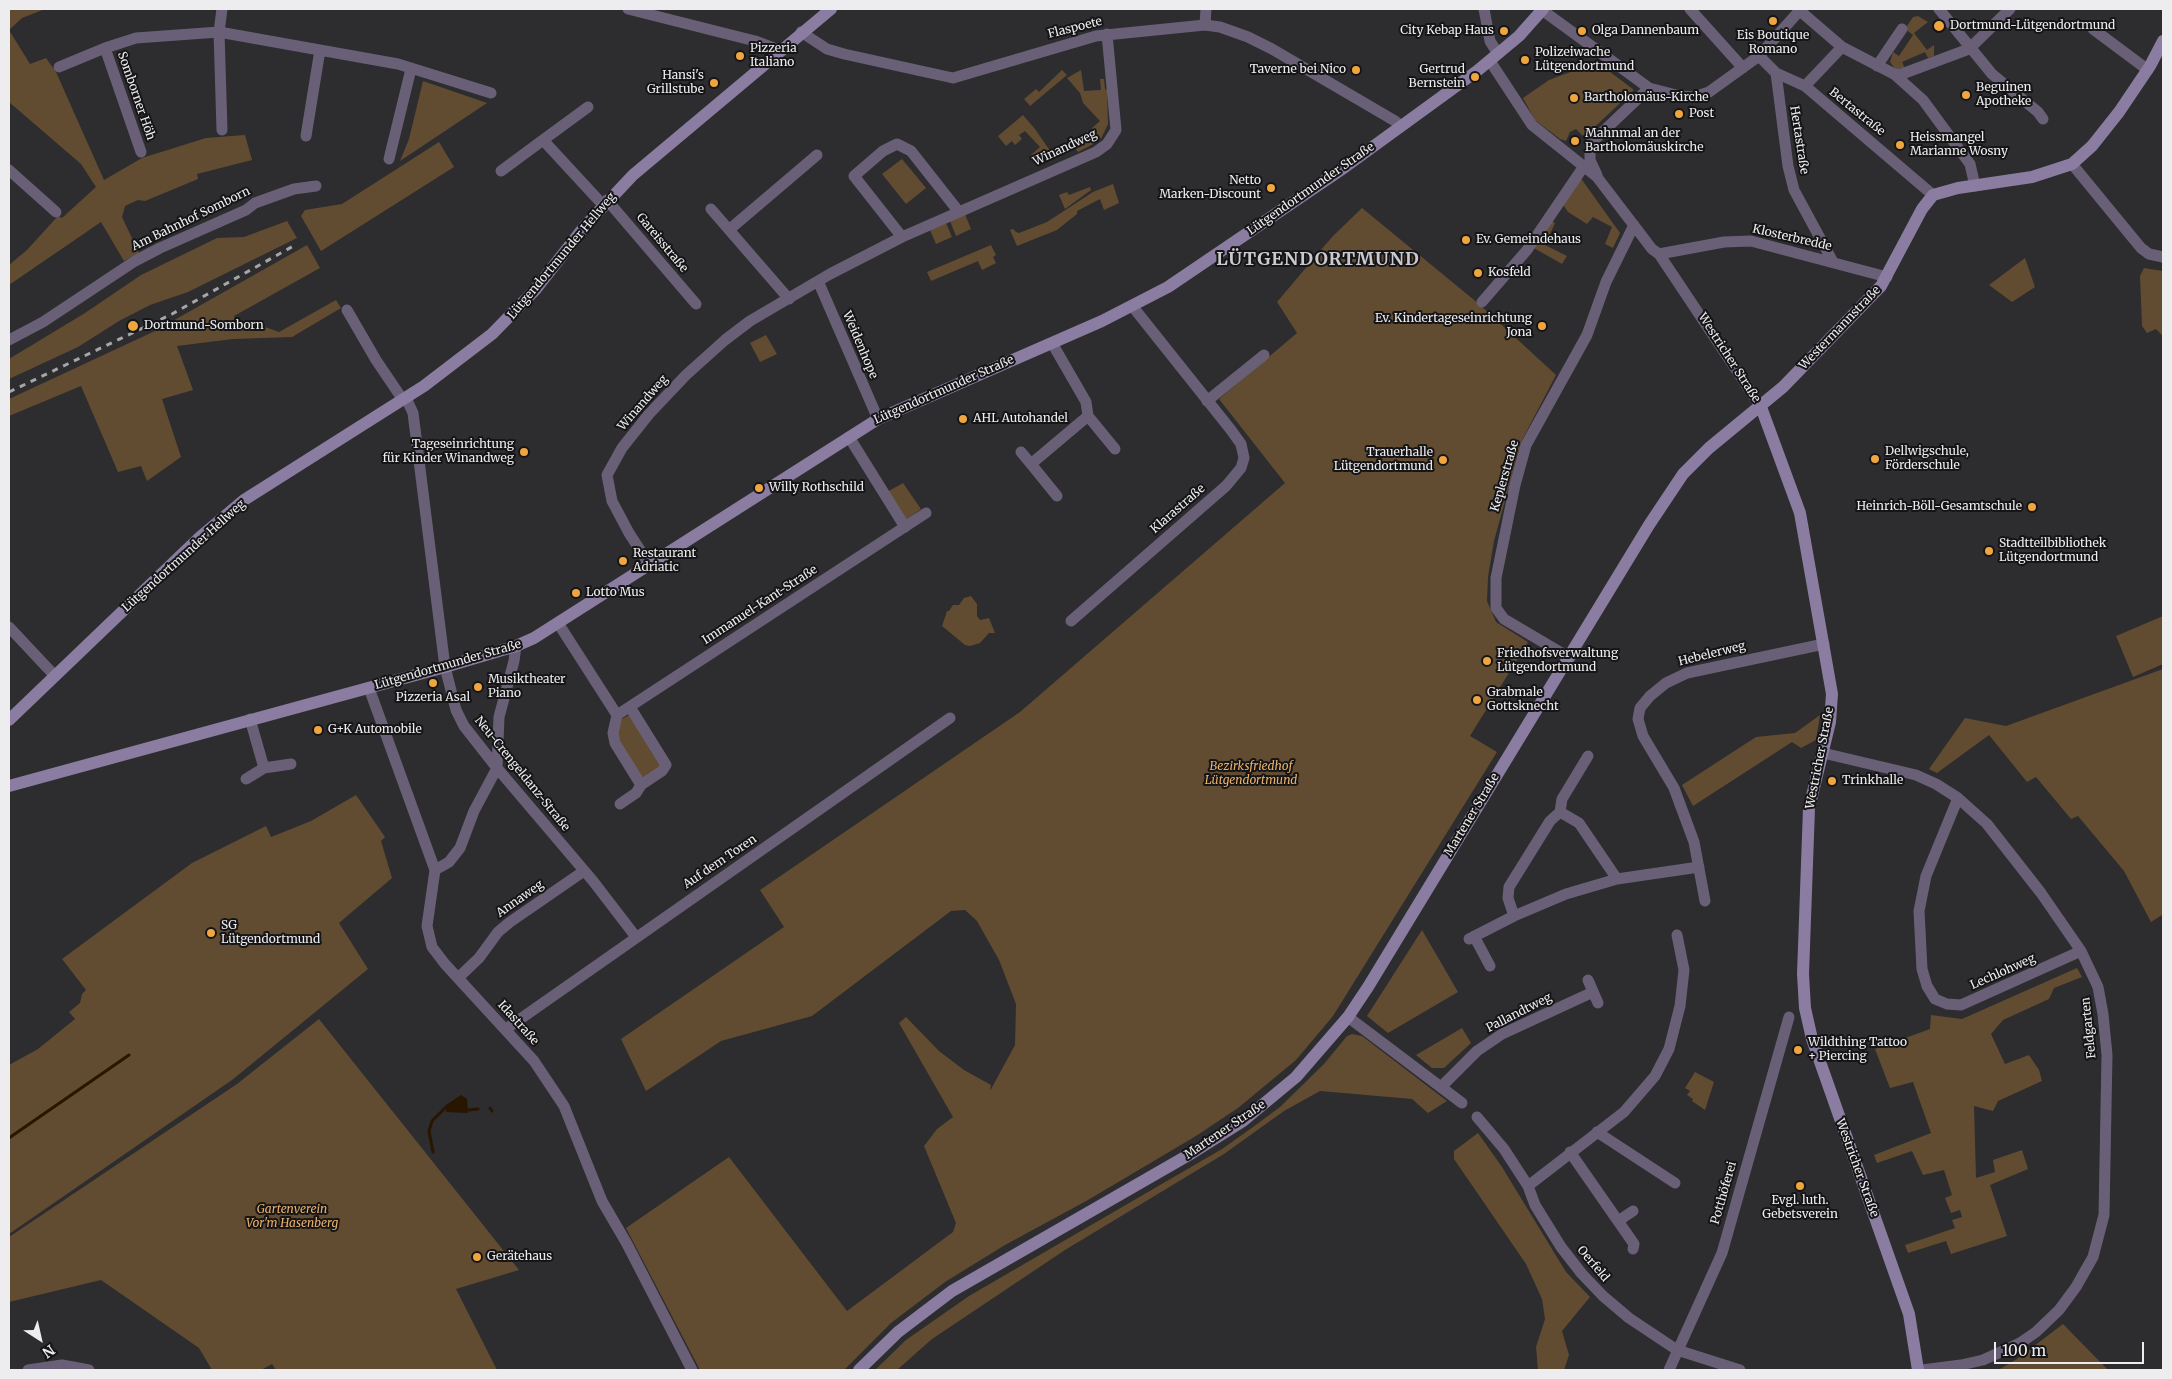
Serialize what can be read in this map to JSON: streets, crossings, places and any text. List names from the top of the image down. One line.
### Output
{"streets":{"street":["Flaspoete","Somborner Höh","Bertastraße","Hertastraße","Winandweg","Lütgendortmunder Straße","Am Bahnhof Somborn","Klosterbredde","Gareisstraße","Lütgendortmunder Hellweg","Westermannstraße","Weidenhope","Westricher Straße","Keplerstraße","Klarastraße","Immanuel-Kant-Straße","Hebelerweg","Neu-Crengeldanz-Straße","Martener Straße","Auf dem Toren","Annaweg","Lechlohweg","Pallandtweg","Idastraße","Feldgarten","Potthöferei","Oerfeld"]},"crossings":[["Flaspoete","Winandweg"],["Flaspoete","Lütgendortmunder Straße"],["Flaspoete","Lütgendortmunder Hellweg"],["Bertastraße","Hertastraße"],["Bertastraße","Westermannstraße"],["Hertastraße","Klosterbredde"],["Winandweg","Lütgendortmunder Straße"],["Winandweg","Weidenhope"],["Lütgendortmunder Straße","Weidenhope"],["Lütgendortmunder Straße","Westricher Straße"],["Lütgendortmunder Straße","Klarastraße"],["Lütgendortmunder Straße","Neu-Crengeldanz-Straße"],["Lütgendortmunder Straße","Idastraße"],["Klosterbredde","Westermannstraße"],["Klosterbredde","Westricher Straße"],["Gareisstraße","Lütgendortmunder Hellweg"],["Lütgendortmunder Hellweg","Neu-Crengeldanz-Straße"],["Westermannstraße","Westricher Straße"],["Westermannstraße","Keplerstraße"],["Westermannstraße","Martener Straße"],["Westricher Straße","Keplerstraße"],["Westricher Straße","Hebelerweg"],["Westricher Straße","Feldgarten"],["Keplerstraße","Martener Straße"],["Neu-Crengeldanz-Straße","Auf dem Toren"],["Neu-Crengeldanz-Straße","Annaweg"],["Auf dem Toren","Idastraße"],["Annaweg","Idastraße"],["Lechlohweg","Feldgarten"],["Potthöferei","Oerfeld"]],"districts":["LÜTGENDORTMUND"],"parks":["Bezirksfriedhof Lütgendortmund","Gartenverein Vor'm Hasenberg"],"places":["Eis Boutique Romano","Dortmund-Lütgendortmund","City Kebap Haus","Olga Dannenbaum","Pizzeria Italiano","Polizeiwache Lütgendortmund","Taverne bei Nico","Gertrud Bernstein","Hansi's Grillstube","Beguinen Apotheke","Bartholomäus-Kirche","Post","Mahnmal an der Bartholomäuskirche","Heissmangel Marianne Wosny","Netto Marken-Discount","Ev. Gemeindehaus","Kosfeld","Dortmund-Somborn","Ev. Kindertageseinrichtung Jona","AHL Autohandel","Tageseinrichtung für Kinder Winandweg","Dellwigschule, Förderschule","Trauerhalle Lütgendortmund","Willy Rothschild","Heinrich-Böll-Gesamtschule","Stadtteilbibliothek Lütgendortmund","Restaurant Adriatic","Lotto Mus","Friedhofsverwaltung Lütgendortmund","Pizzeria Asal","Musiktheater Piano","Grabmale Gottsknecht","G+K Automobile","Trinkhalle","SG Lütgendortmund","Wildthing Tattoo + Piercing","Evgl. luth. Gebetsverein","Gerätehaus"],"scale_bar":"100 m","north":"bottom right"}
